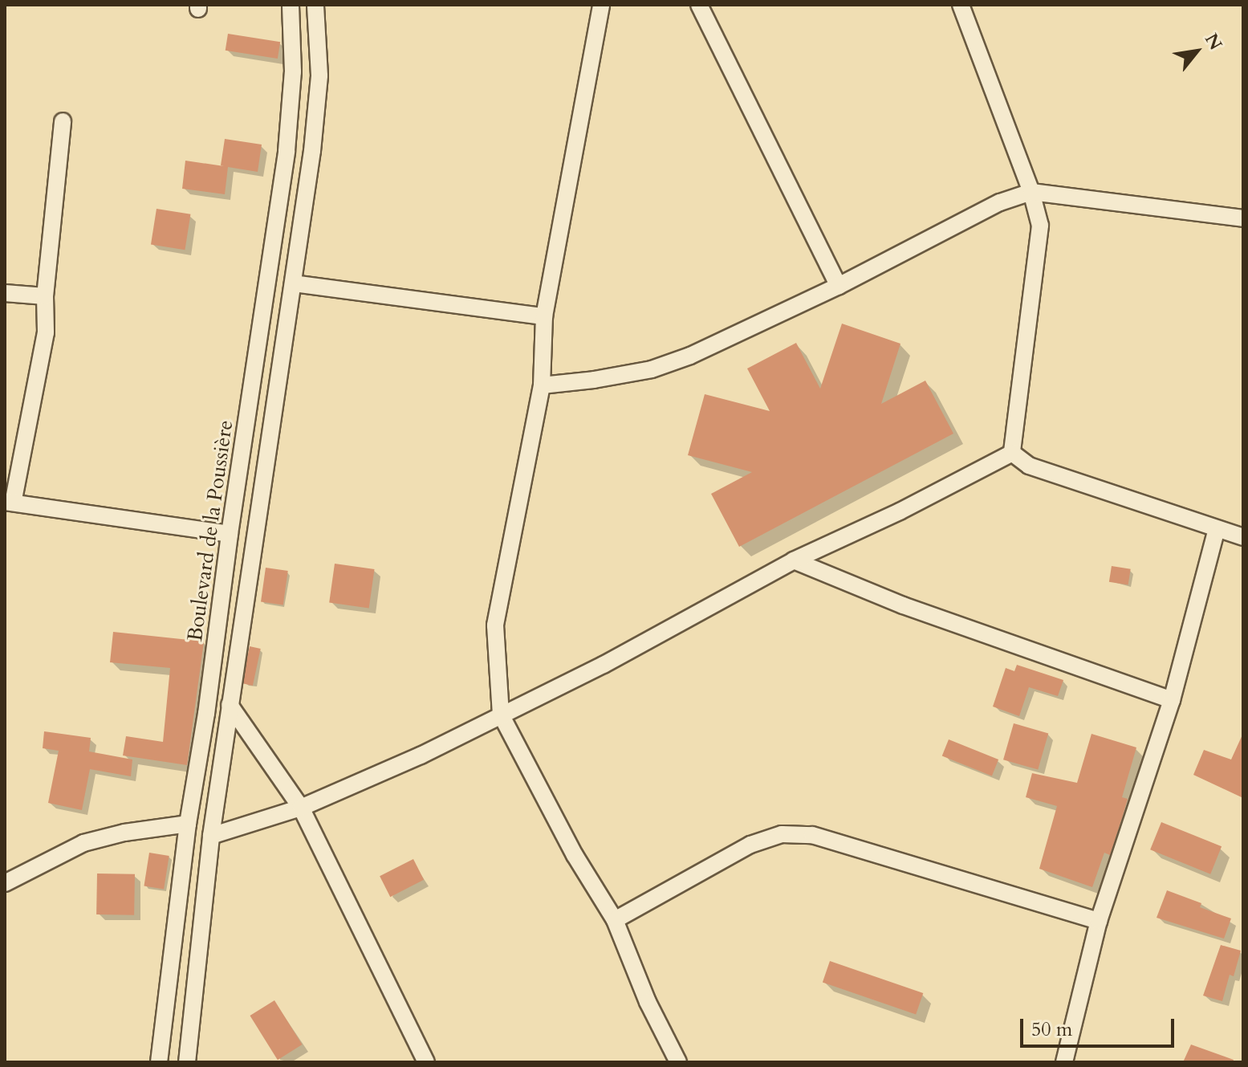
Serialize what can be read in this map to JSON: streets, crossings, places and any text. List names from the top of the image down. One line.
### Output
{"streets":{"street":["Boulevard de la Poussière"]},"scale_bar":"50 m","north":"top right"}
